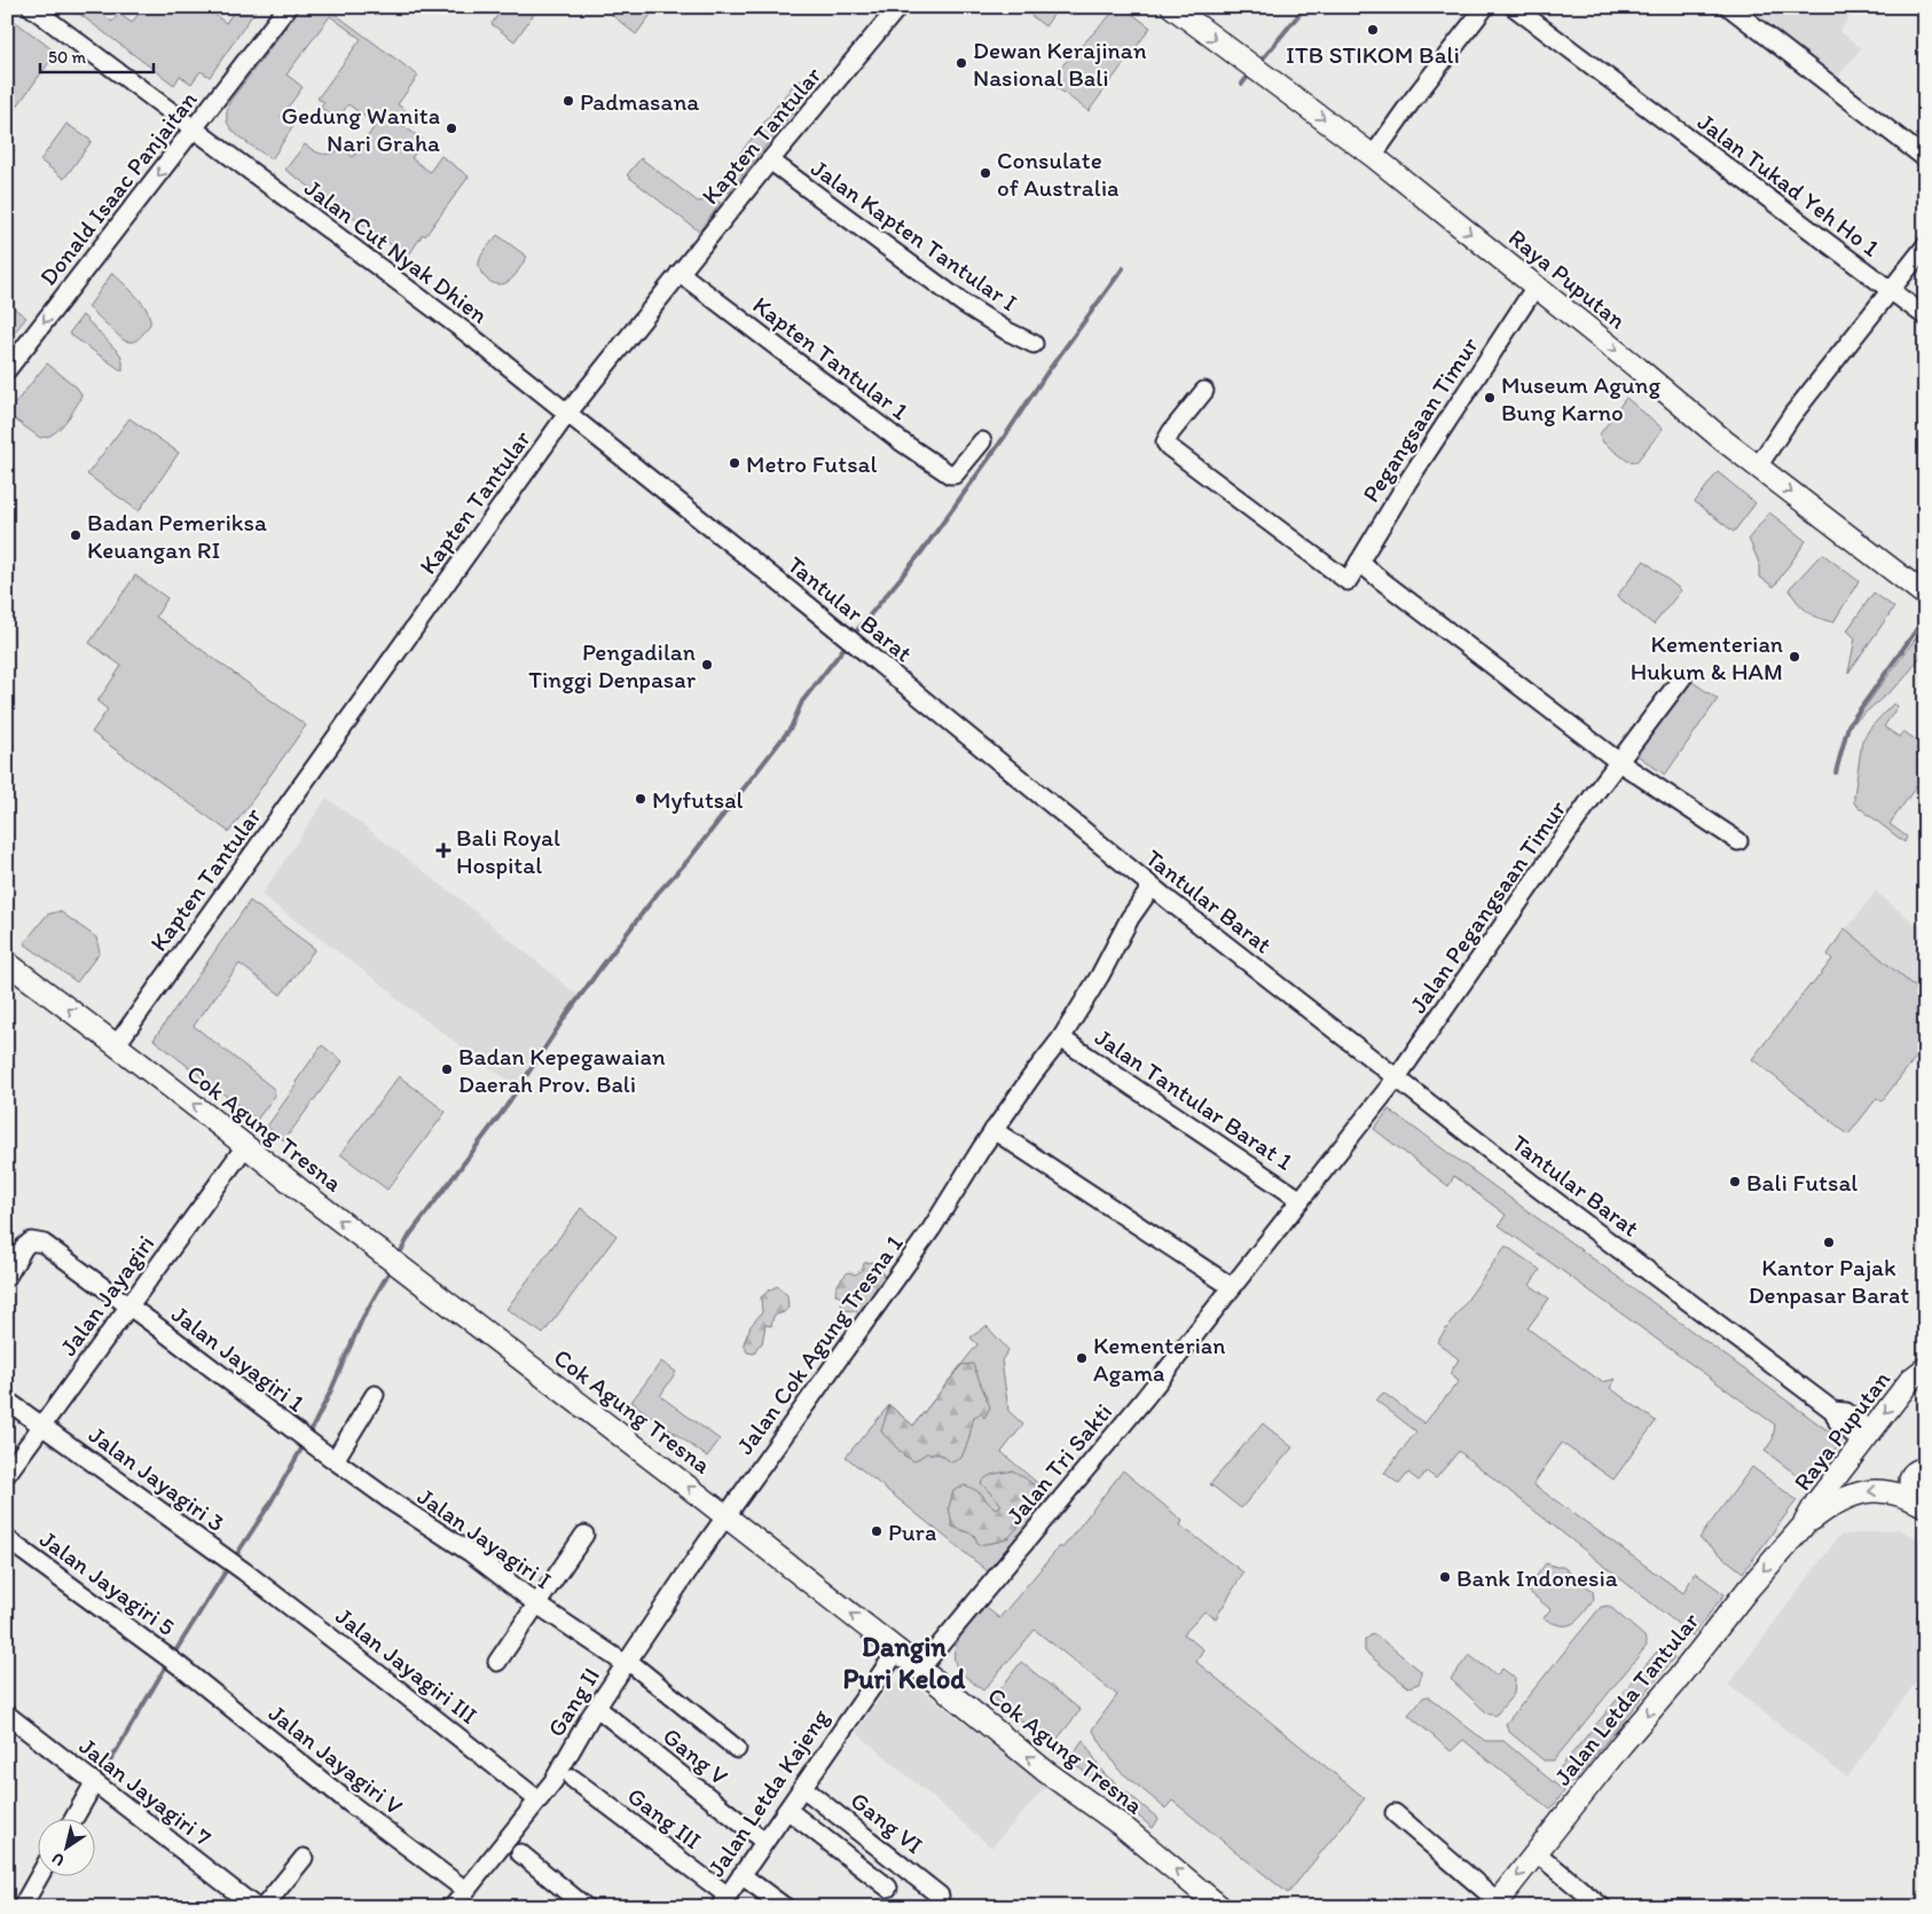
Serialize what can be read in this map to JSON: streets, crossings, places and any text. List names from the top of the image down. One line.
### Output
{"streets":{"main road":["Raya Puputan","Cok Agung Tresna","Jalan Letda Tantular"],"street":["Kapten Tantular","Jalan Tukad Yeh Ho 1","Donald Isaac Panjaitan","Jalan Kapten Tantular I","Jalan Cut Nyak Dhien","Kapten Tantular 1","Pegangsaan Timur","Tantular Barat","Jalan Pegangsaan Timur","Jalan Tantular Barat 1","Jalan Jayagiri","Jalan Cok Agung Tresna 1","Jalan Jayagiri 1","Jalan Tri Sakti","Jalan Jayagiri 3","Jalan Jayagiri I","Jalan Jayagiri 5","Jalan Jayagiri III","Gang II","Gang V","Jalan Jayagiri V","Jalan Jayagiri 7","Jalan Letda Kajeng","Gang III","Gang VI"]},"crossings":[["Kapten Tantular","Jalan Kapten Tantular I"],["Kapten Tantular","Jalan Cut Nyak Dhien"],["Kapten Tantular","Kapten Tantular 1"],["Kapten Tantular","Tantular Barat"],["Kapten Tantular","Cok Agung Tresna"],["Donald Isaac Panjaitan","Jalan Cut Nyak Dhien"],["Jalan Cut Nyak Dhien","Tantular Barat"],["Raya Puputan","Pegangsaan Timur"],["Raya Puputan","Tantular Barat"],["Raya Puputan","Jalan Letda Tantular"],["Tantular Barat","Jalan Pegangsaan Timur"],["Tantular Barat","Jalan Tantular Barat 1"],["Tantular Barat","Jalan Cok Agung Tresna 1"],["Jalan Pegangsaan Timur","Jalan Tantular Barat 1"],["Jalan Tantular Barat 1","Jalan Cok Agung Tresna 1"],["Jalan Tantular Barat 1","Jalan Tri Sakti"],["Cok Agung Tresna","Jalan Jayagiri"],["Cok Agung Tresna","Jalan Cok Agung Tresna 1"],["Cok Agung Tresna","Jalan Tri Sakti"],["Cok Agung Tresna","Gang II"],["Cok Agung Tresna","Jalan Letda Kajeng"],["Jalan Jayagiri","Jalan Jayagiri 1"],["Jalan Jayagiri","Jalan Jayagiri 3"],["Jalan Cok Agung Tresna 1","Gang II"],["Jalan Jayagiri 1","Jalan Jayagiri I"],["Jalan Jayagiri 3","Jalan Jayagiri III"],["Jalan Jayagiri I","Gang II"],["Jalan Jayagiri 5","Jalan Jayagiri V"],["Jalan Jayagiri III","Gang II"],["Gang II","Gang V"],["Gang II","Jalan Jayagiri V"],["Gang V","Jalan Letda Kajeng"],["Jalan Letda Kajeng","Gang III"],["Jalan Letda Kajeng","Gang VI"]],"one_way":["Donald Isaac Panjaitan","Raya Puputan","Cok Agung Tresna","Jalan Letda Tantular"],"districts":["Dangin Puri Kelod"],"places":{"other":["ITB STIKOM Bali","Dewan Kerajinan Nasional Bali","Padmasana","Gedung Wanita Nari Graha","Consulate of Australia","Museum Agung Bung Karno","Metro Futsal","Badan Pemeriksa Keuangan RI","Kementerian Hukum & HAM","Pengadilan Tinggi Denpasar","Myfutsal","Badan Kepegawaian Daerah Prov. Bali","Bali Futsal","Kantor Pajak Denpasar Barat","Kementerian Agama","Pura","Bank Indonesia"],"health":["Bali Royal Hospital"]},"scale_bar":"50 m","north":"bottom left"}
